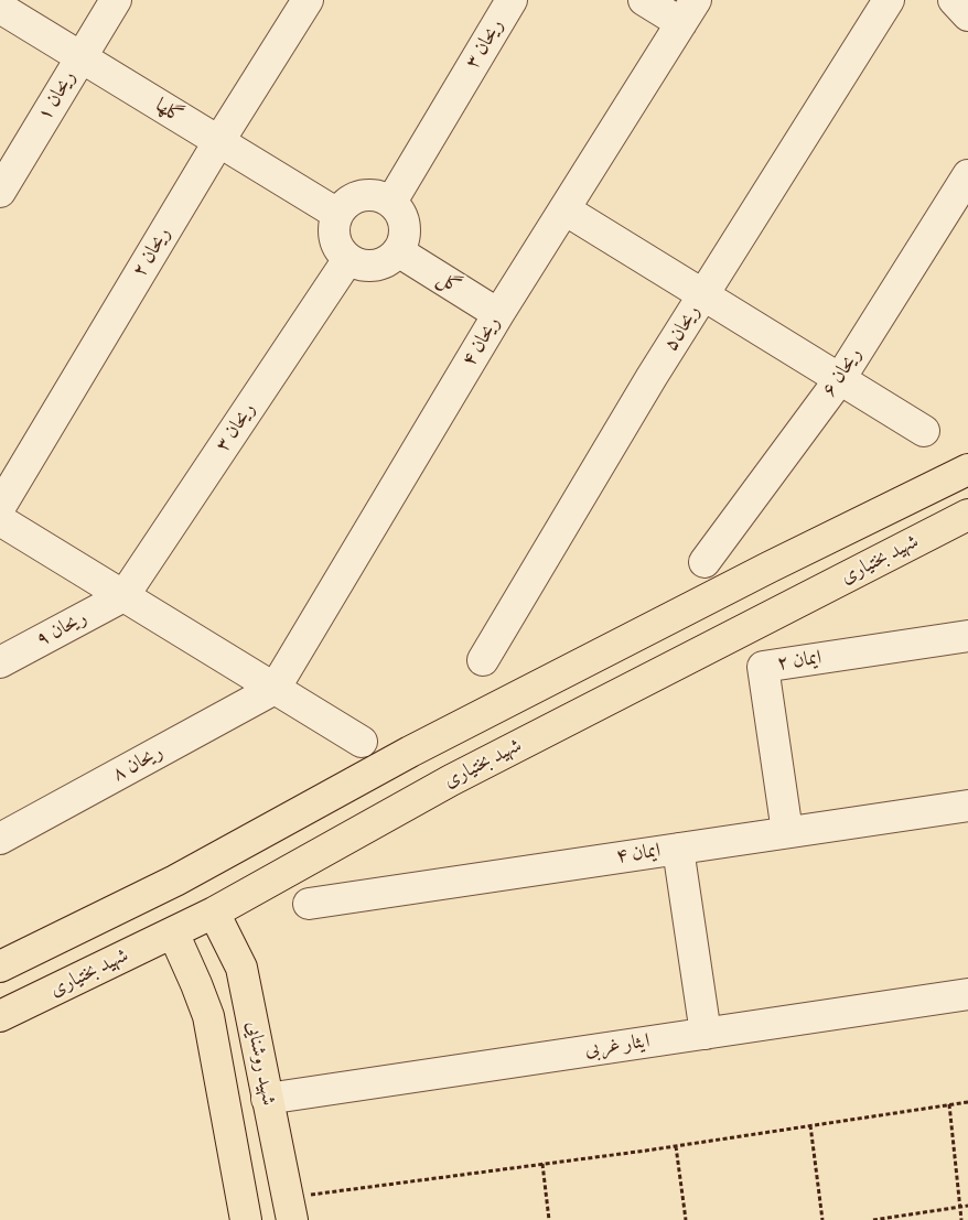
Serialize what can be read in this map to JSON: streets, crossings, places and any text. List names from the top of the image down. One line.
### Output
{"streets":{"main road":["شهید بختیاری","شهید روشنایی"],"street":["ریحان ۳","ریحان ۱","گلها","ریحان ۲","گل","ریحان۵","ریحان ۴","ریحان ۶","ریحان ۹","ایمان ۲","ریحان ۸","ایمان ۴","ایثار غربی"]},"crossings":[["ریحان ۳","گلها"],["ریحان ۳","گل"],["ریحان ۳","ریحان ۹"],["ریحان ۱","گلها"],["گلها","ریحان ۲"],["گلها","گل"],["گل","ریحان ۴"],["ریحان ۴","ریحان ۸"],["شهید بختیاری","شهید روشنایی"],["ایمان ۲","ایمان ۴"],["ایثار غربی","شهید روشنایی"]]}
